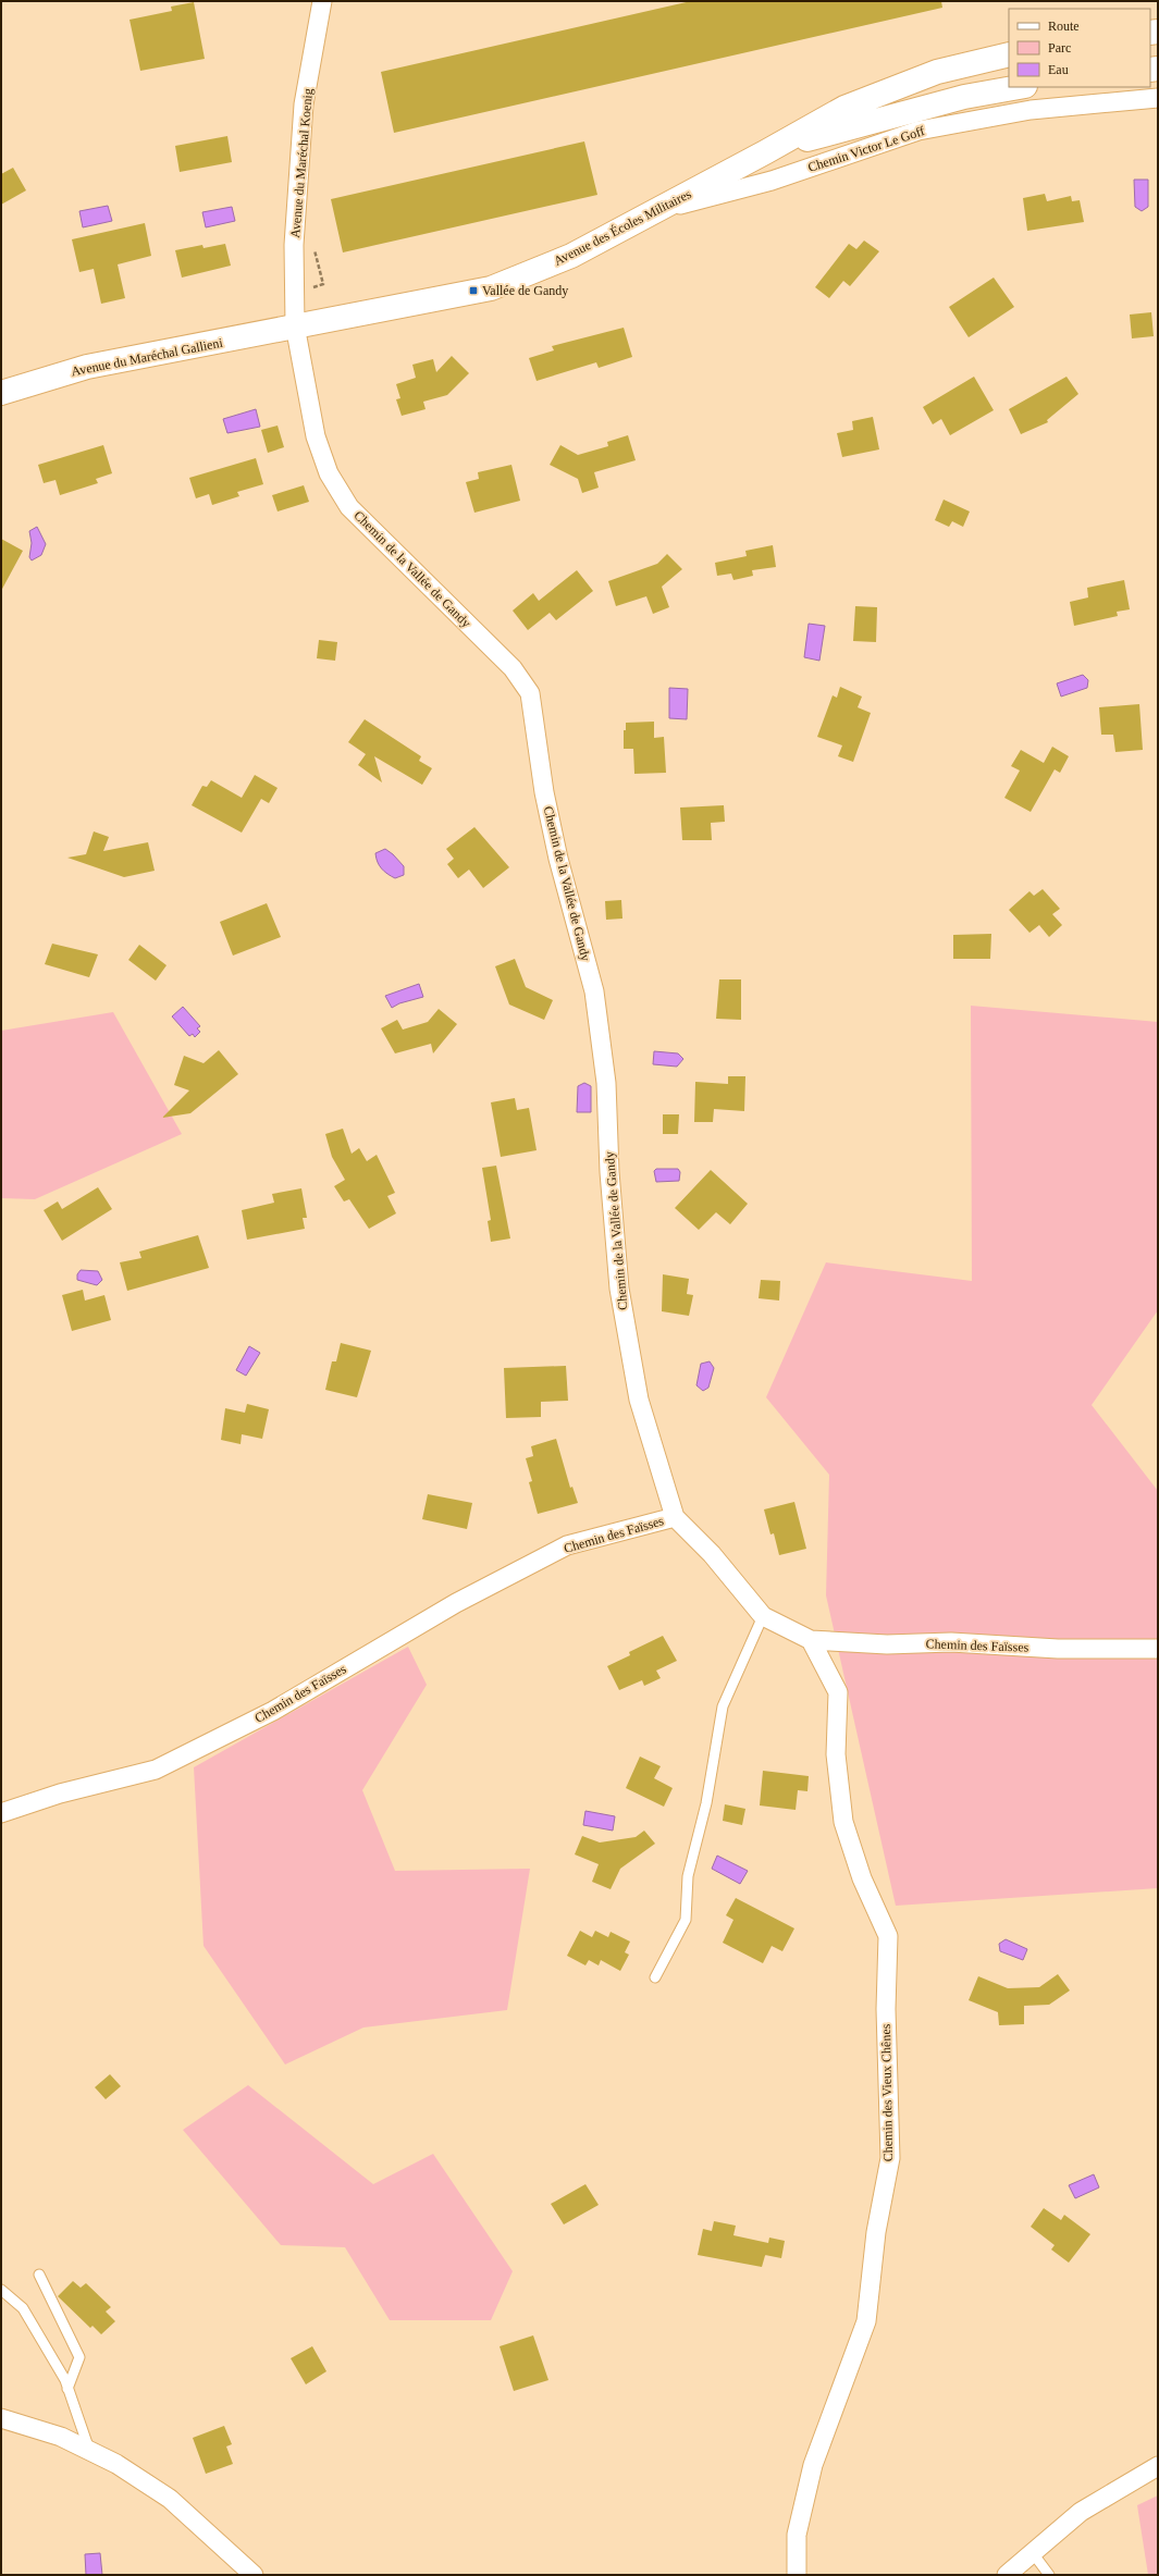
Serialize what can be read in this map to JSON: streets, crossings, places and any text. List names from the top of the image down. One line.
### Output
{"streets":{"street":["Chemin Victor Le Goff","Avenue du Maréchal Koenig","Avenue des Écoles Militaires","Avenue du Maréchal Gallieni","Chemin de la Vallée de Gandy","Chemin des Faïsses","Chemin des Vieux Chênes"]},"crossings":[["Chemin Victor Le Goff","Avenue des Écoles Militaires"],["Avenue du Maréchal Koenig","Avenue des Écoles Militaires"],["Avenue du Maréchal Koenig","Chemin de la Vallée de Gandy"],["Avenue des Écoles Militaires","Avenue du Maréchal Gallieni"],["Avenue des Écoles Militaires","Chemin de la Vallée de Gandy"],["Chemin de la Vallée de Gandy","Chemin des Faïsses"],["Chemin des Faïsses","Chemin des Vieux Chênes"]],"places":{"transit":["Vallée de Gandy"]},"legend":["Route","Parc","Eau"]}
